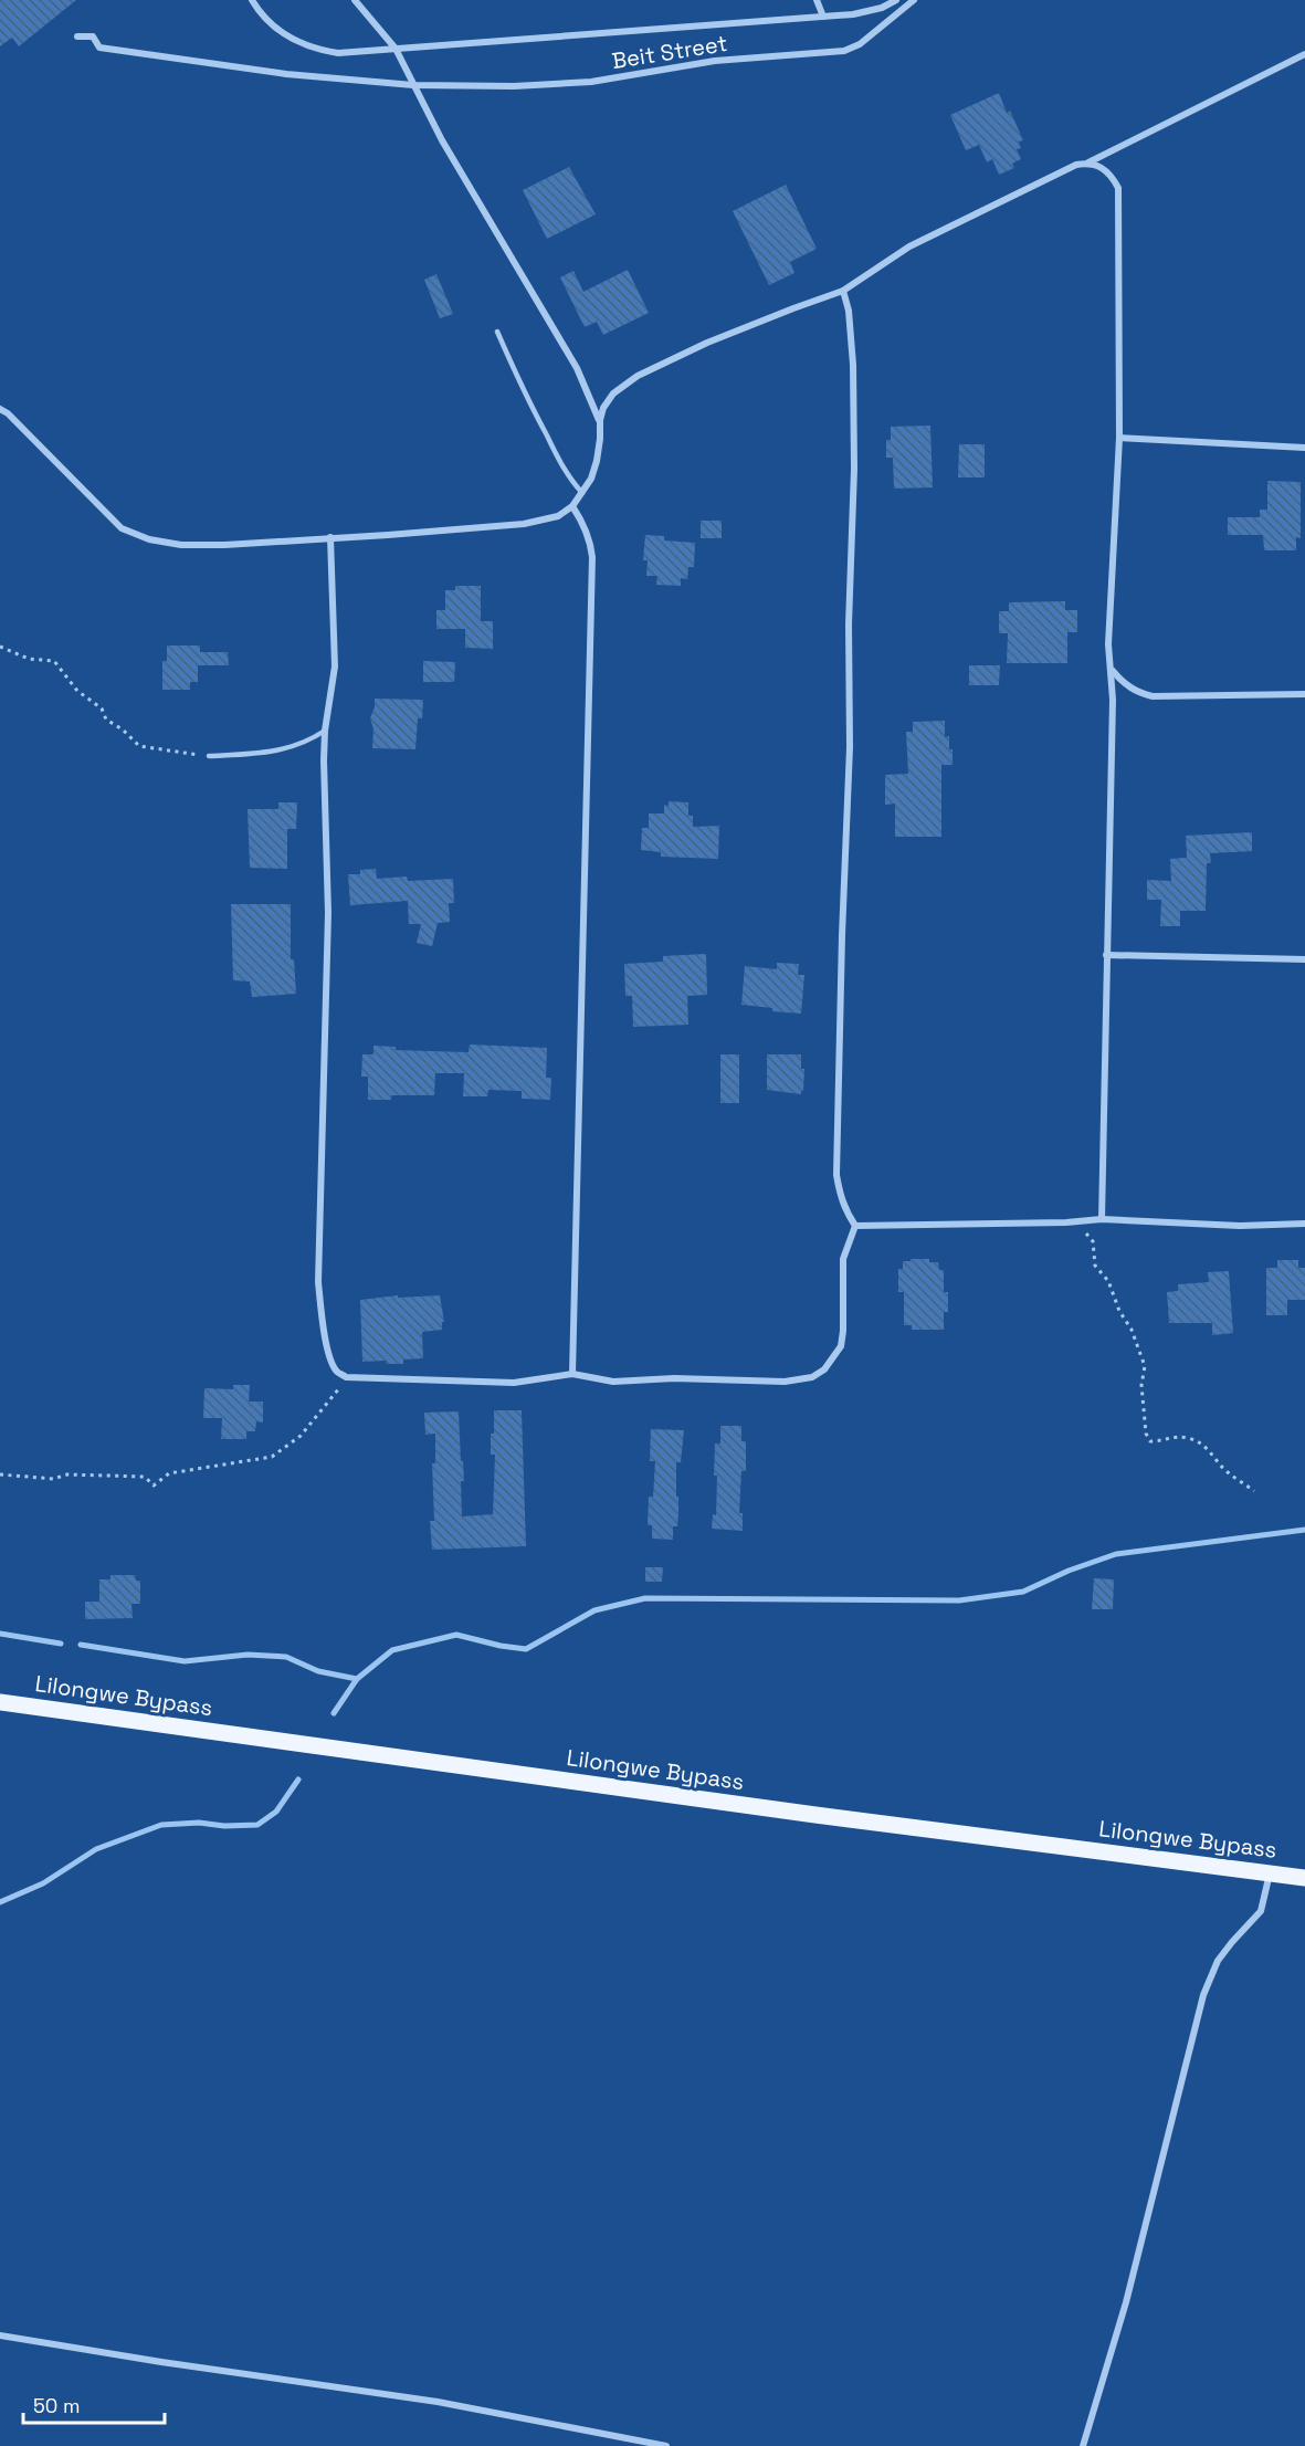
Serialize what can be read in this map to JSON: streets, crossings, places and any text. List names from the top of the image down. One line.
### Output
{"streets":{"main road":["Lilongwe Bypass"],"street":["Beit Street"]},"scale_bar":"50 m"}
